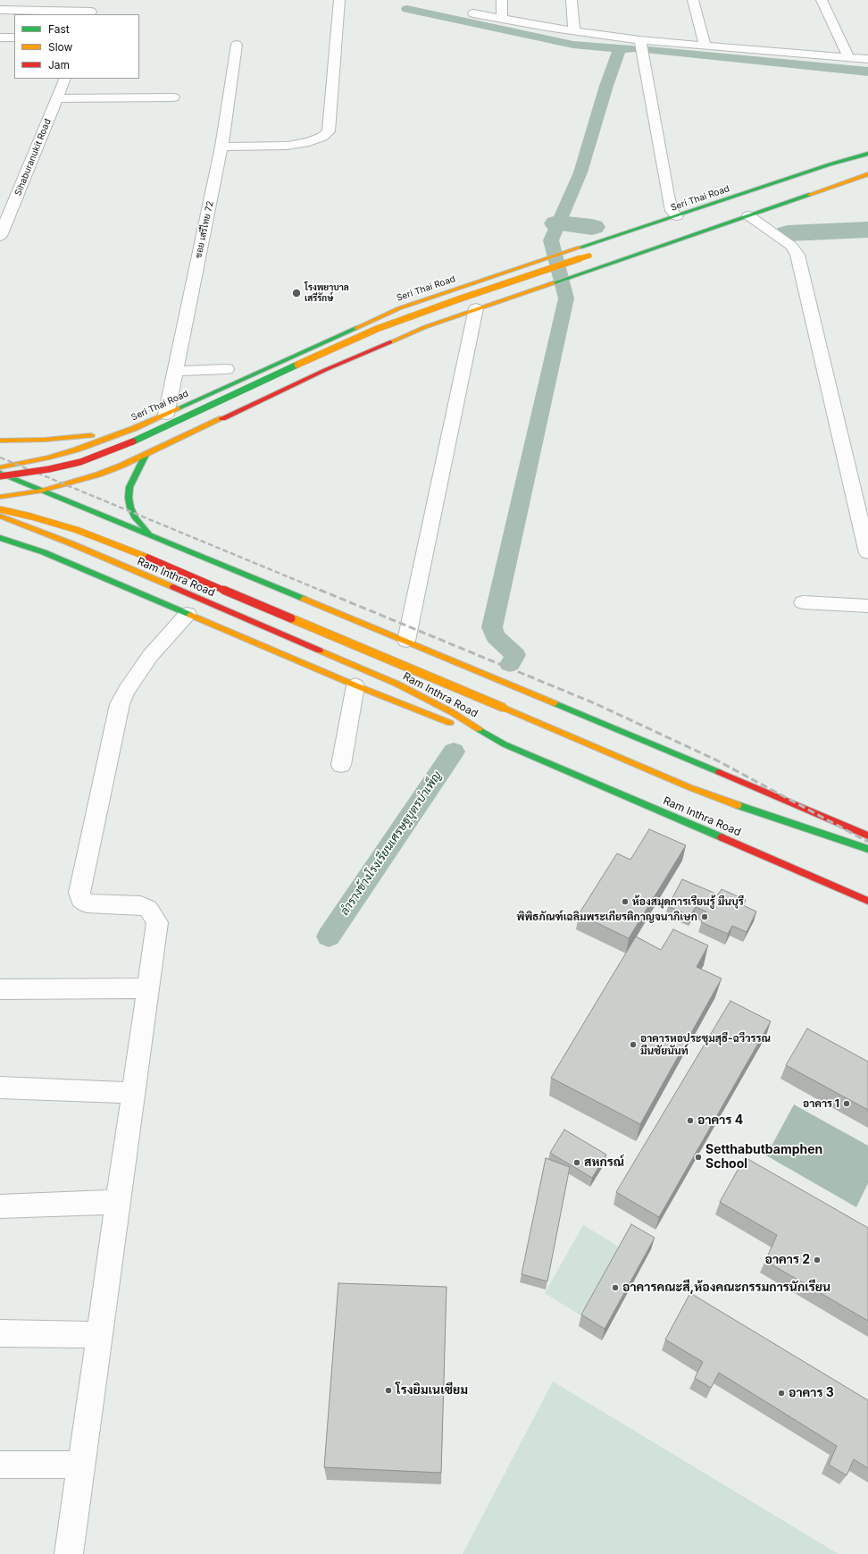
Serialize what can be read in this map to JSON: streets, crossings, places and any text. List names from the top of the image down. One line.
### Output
{"streets":{"main road":["Seri Thai Road","Ram Inthra Road"],"street":["Sihaburanukit Road","ซอย เสรีไทย 72"]},"crossings":[["Seri Thai Road","ซอย เสรีไทย 72"]],"water":["ลำรางข้างโรงเรียนเศรษฐบุตรบำเพ็ญ"],"places":["โรงพยาบาล เสรีรักษ์","ห้องสมุดการเรียนรู้ มีนบุรี","พิพิธภัณฑ์เฉลิมพระเกียรติกาญจนาภิเษก","อาคารหอประชุมสุธี-ฉวีวรรณ มีนชัยนันท์","อาคาร 1","อาคาร 4","Setthabutbamphen School","สหกรณ์","อาคาร 2","อาคารคณะสี,ห้องคณะกรรมการนักเรียน","โรงยิมเนเซียม","อาคาร 3"],"legend":["Fast","Slow","Jam"]}
